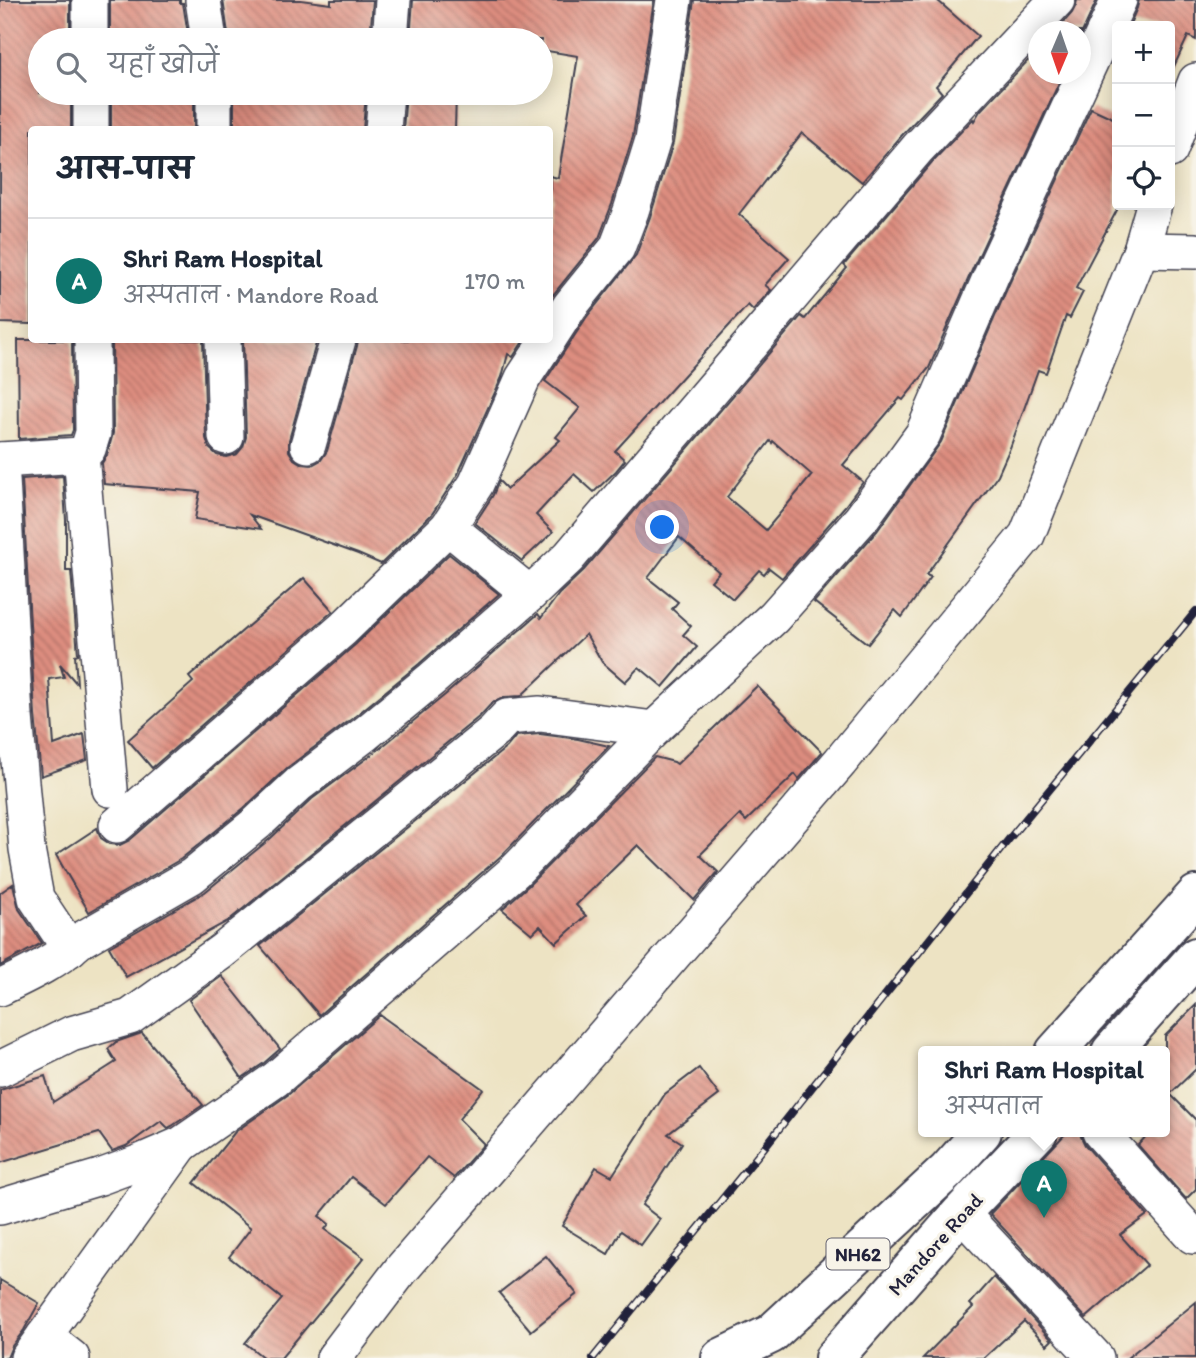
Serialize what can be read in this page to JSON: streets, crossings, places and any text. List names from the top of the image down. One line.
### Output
{"streets":{"highway":["Mandore Road","NH62"]},"north":"bottom","page":{"map_buttons":["+","−"],"search":"यहाँ खोजें","heading":"आस-पास","list":[{"mark":"A","name":"Shri Ram Hospital","note":"अस्पताल · Mandore Road","value":"170 m"}],"popup":["Shri Ram Hospital","अस्पताल"],"pins":"A"}}
